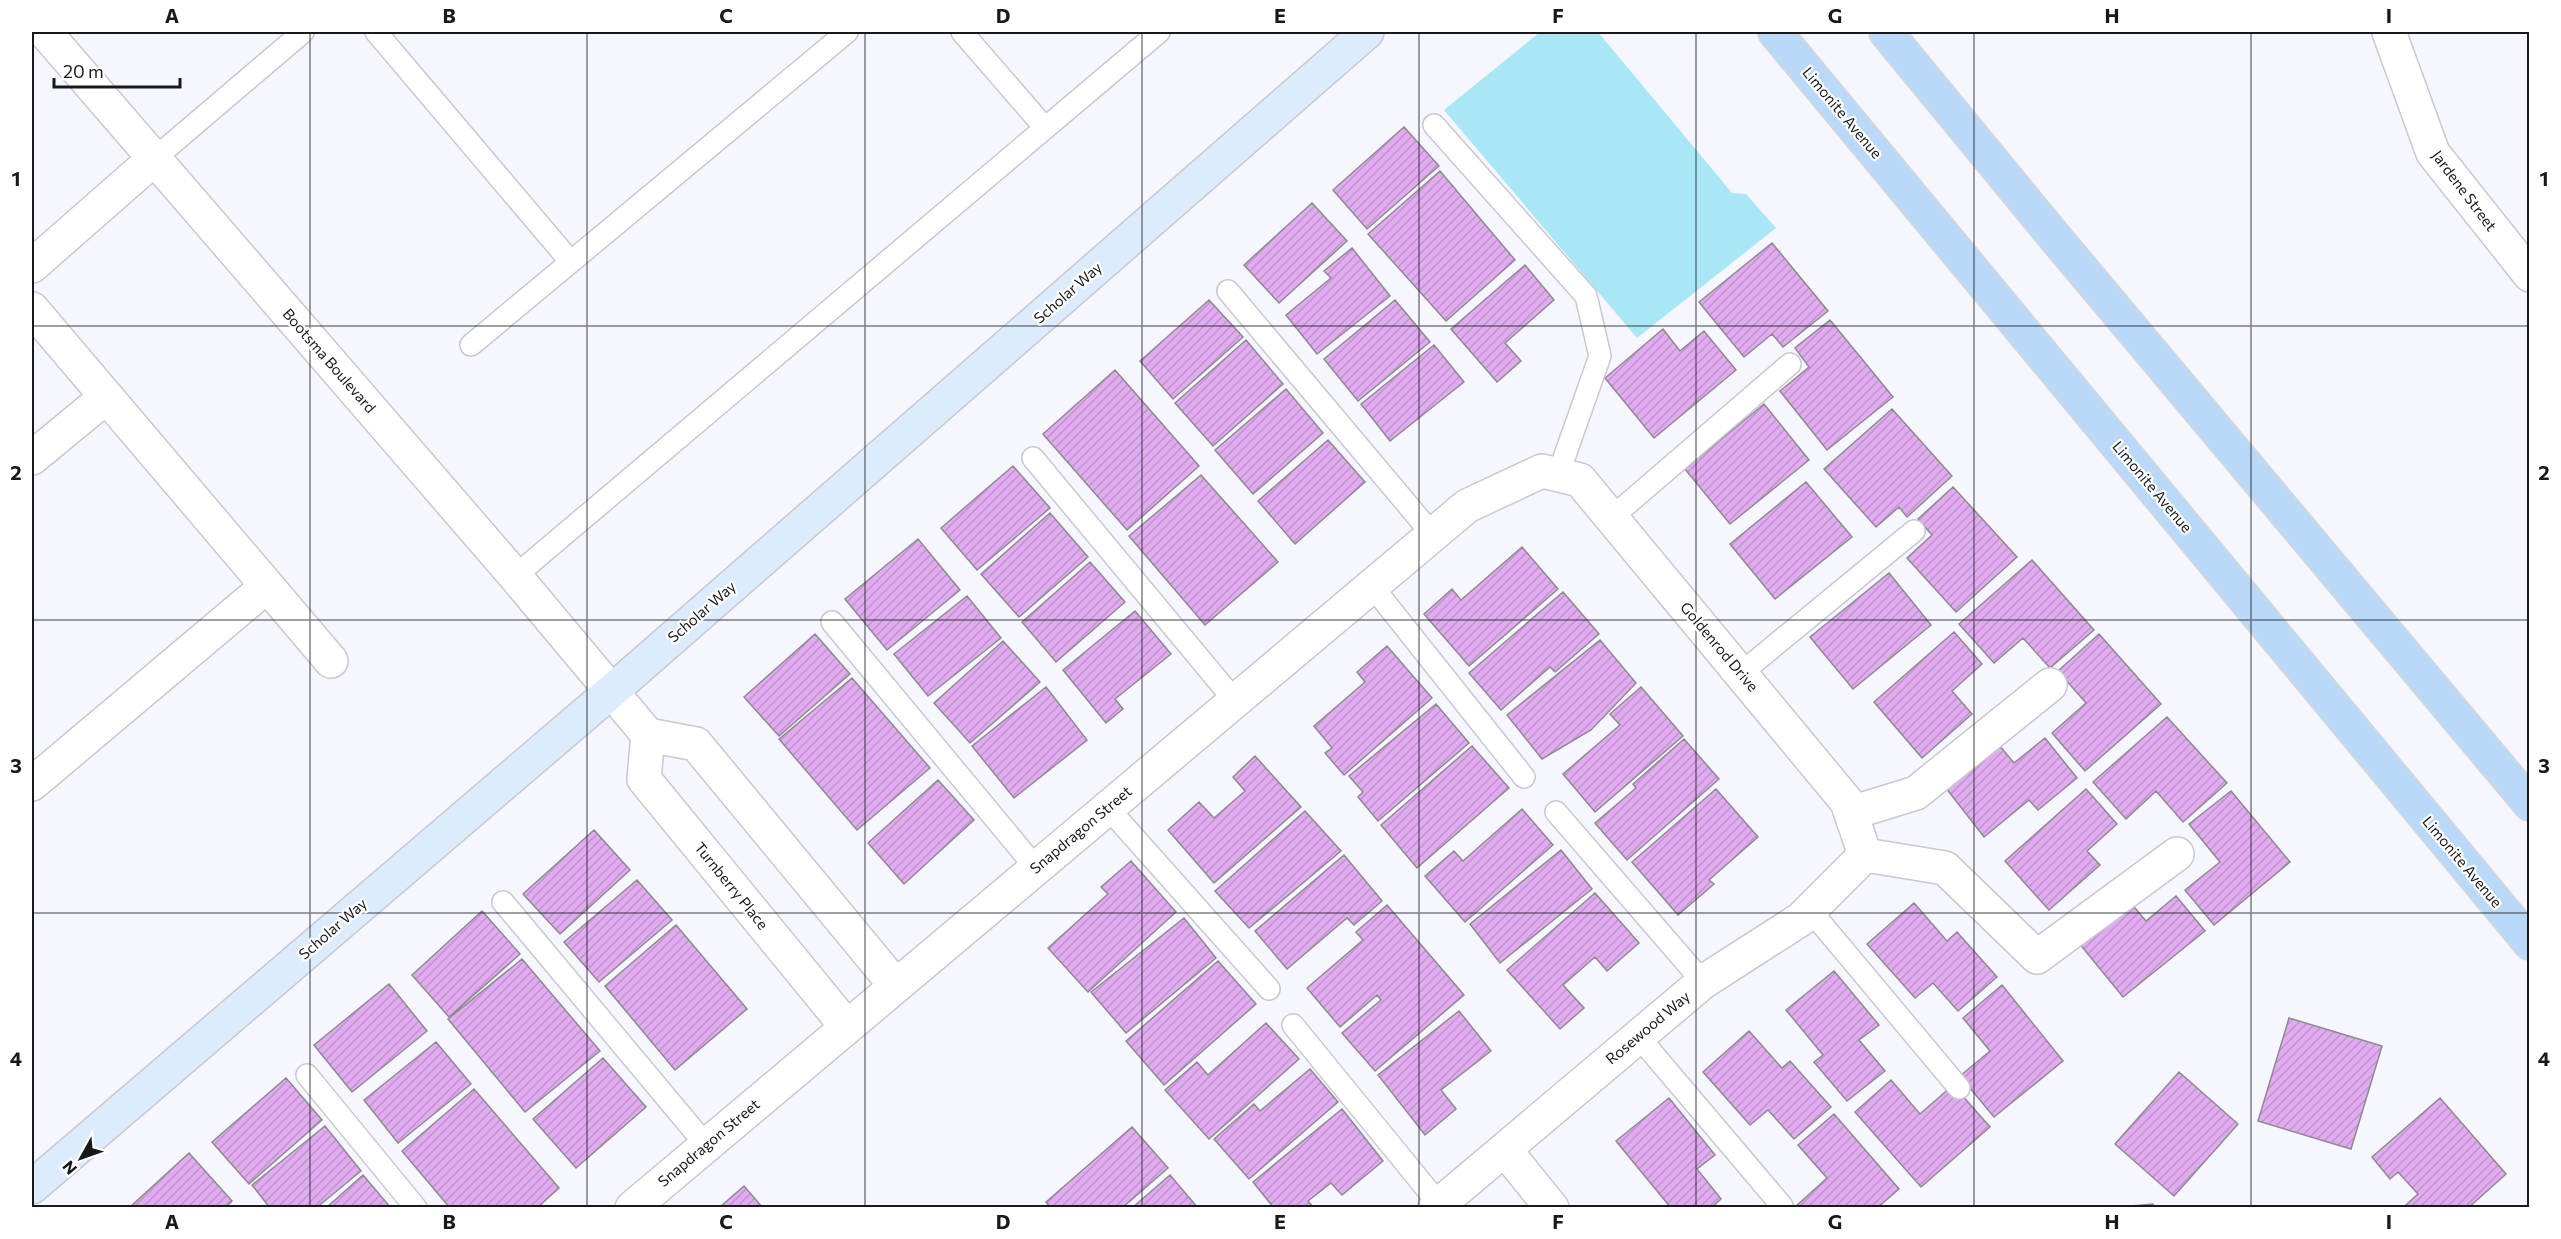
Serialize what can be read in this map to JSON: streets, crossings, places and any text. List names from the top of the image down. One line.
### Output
{"streets":{"main road":["Limonite Avenue"],"street":["Jardene Street","Scholar Way","Bootsma Boulevard","Goldenrod Drive","Snapdragon Street","Turnberry Place","Rosewood Way"]},"crossings":[["Scholar Way","Bootsma Boulevard"],["Goldenrod Drive","Snapdragon Street"],["Goldenrod Drive","Rosewood Way"],["Snapdragon Street","Turnberry Place"]],"scale_bar":"20 m","north":"bottom left","grid":{"columns":["A","B","C","D","E","F","G","H","I"],"rows":["1","2","3","4"]}}
